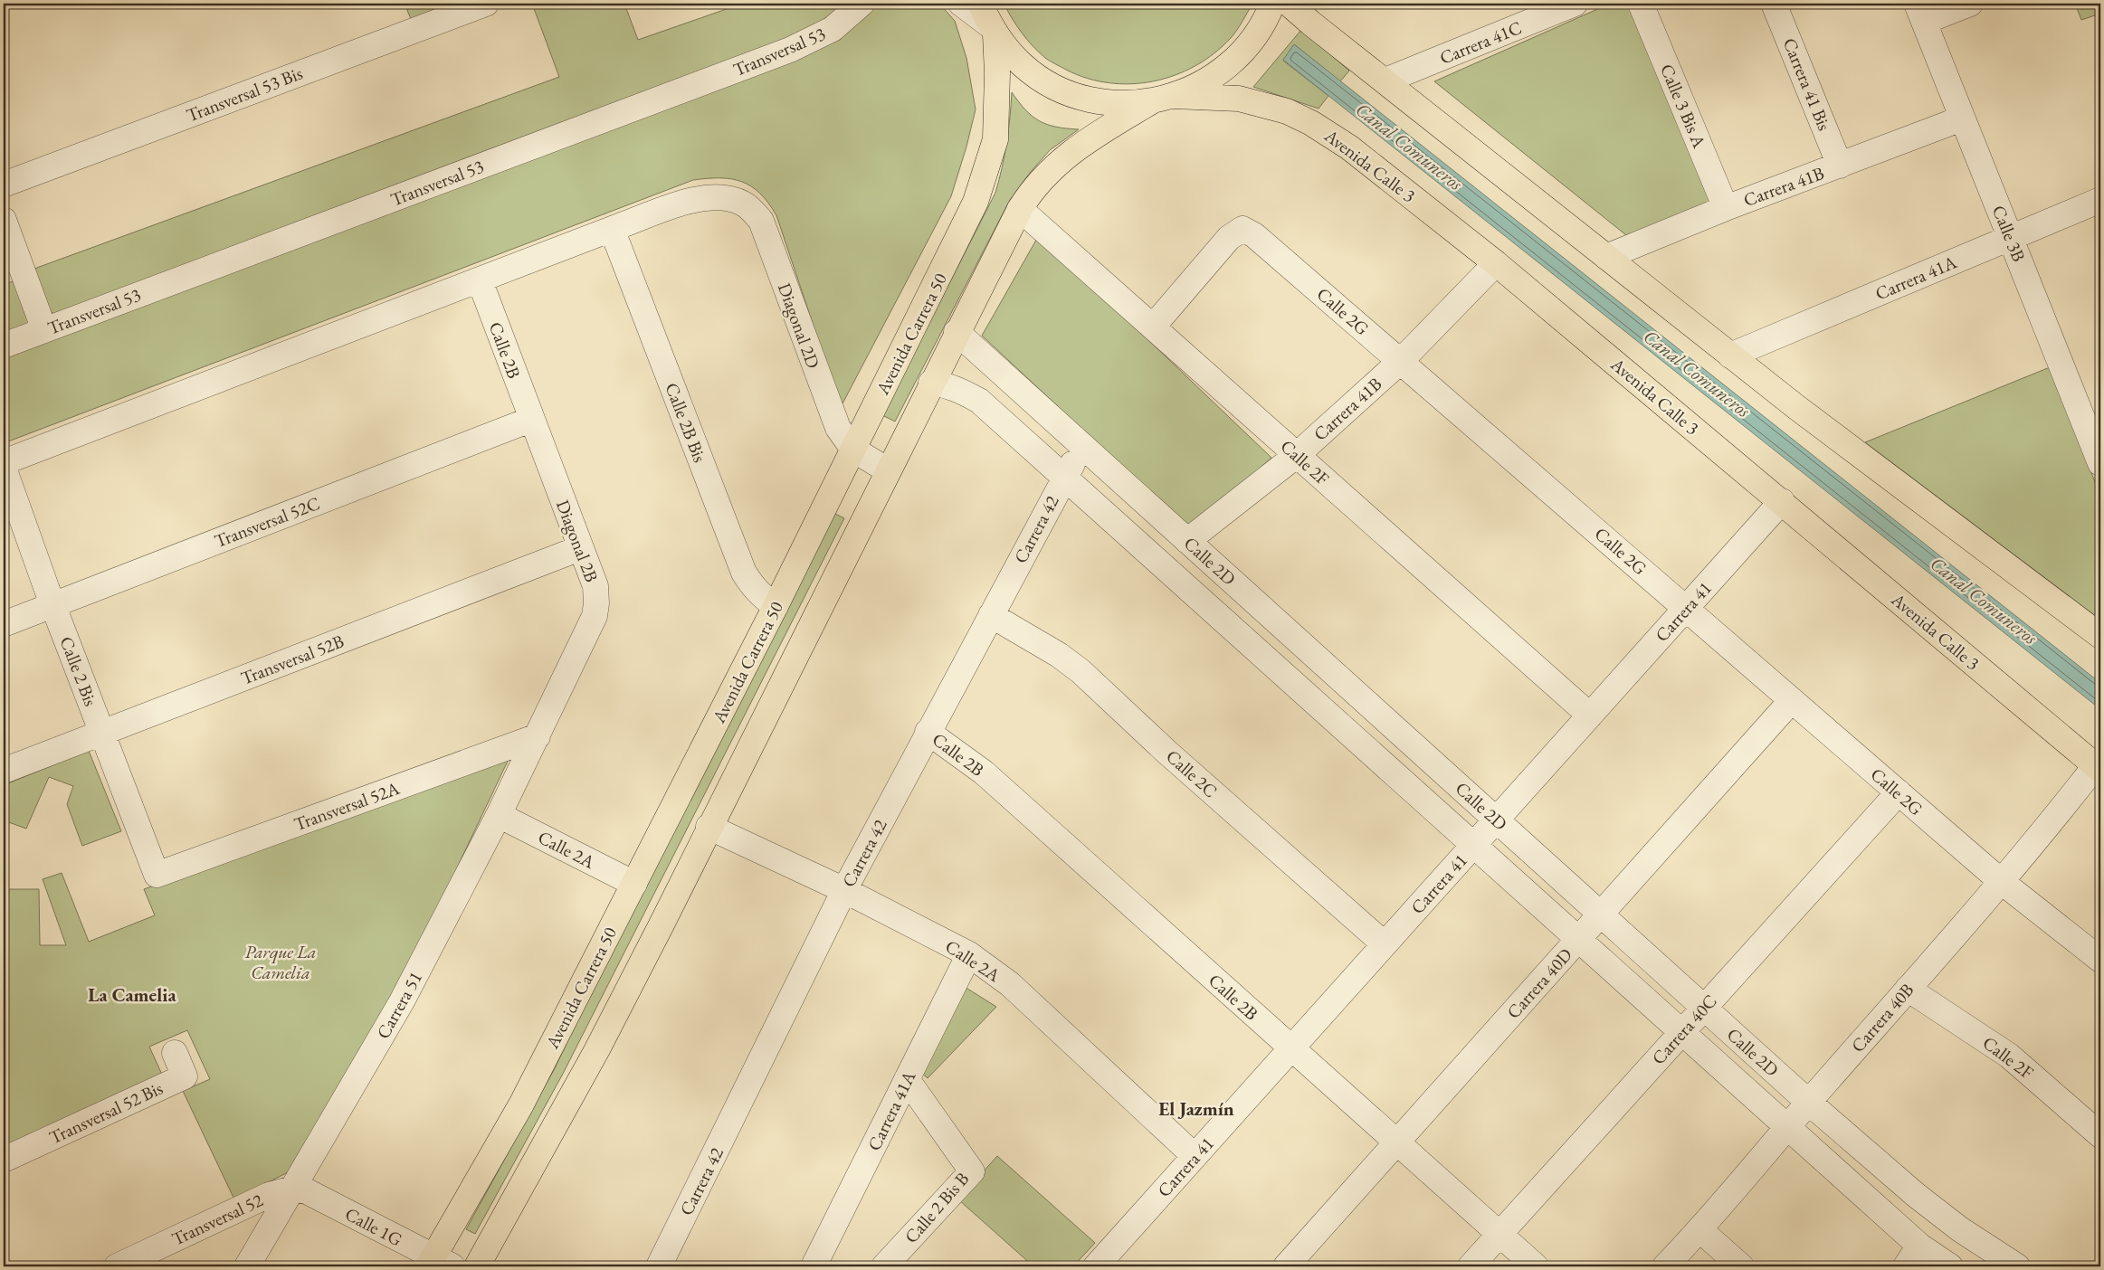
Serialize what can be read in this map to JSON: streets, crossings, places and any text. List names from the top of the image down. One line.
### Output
{"streets":{"main road":["Avenida Calle 3","Avenida Carrera 50"],"street":["Carrera 41C","Transversal 53","Carrera 41 Bis","Transversal 53 Bis","Calle 3 Bis A","Carrera 41B","Calle 3B","Carrera 41A","Calle 2G","Diagonal 2D","Calle 2B","Calle 2B Bis","Calle 2F","Transversal 52C","Carrera 42","Diagonal 2B","Calle 2D","Carrera 41","Transversal 52B","Calle 2 Bis","Calle 2C","Transversal 52A","Calle 2A","Carrera 40D","Carrera 51","Carrera 40B","Carrera 40C","Transversal 52 Bis","Calle 2 Bis B","Transversal 52","Calle 1G"]},"crossings":[["Carrera 41 Bis","Carrera 41B"],["Calle 3 Bis A","Carrera 41B"],["Avenida Calle 3","Carrera 41B"],["Avenida Calle 3","Carrera 41"],["Avenida Calle 3","Carrera 40B"],["Carrera 41B","Calle 3B"],["Carrera 41B","Calle 2G"],["Carrera 41B","Calle 2F"],["Carrera 41B","Calle 2D"],["Calle 3B","Carrera 41A"],["Carrera 41A","Calle 2A"],["Carrera 41A","Calle 2 Bis B"],["Calle 2G","Calle 2F"],["Calle 2G","Carrera 41"],["Calle 2G","Carrera 40D"],["Calle 2G","Carrera 40B"],["Calle 2G","Carrera 40C"],["Diagonal 2D","Avenida Carrera 50"],["Diagonal 2D","Calle 2B Bis"],["Avenida Carrera 50","Calle 2B Bis"],["Avenida Carrera 50","Calle 2A"],["Avenida Carrera 50","Calle 1G"],["Calle 2B","Transversal 52C"],["Calle 2B","Carrera 42"],["Calle 2B","Diagonal 2B"],["Calle 2B","Carrera 41"],["Calle 2B","Carrera 40D"],["Calle 2B","Carrera 40C"],["Calle 2F","Carrera 41"],["Calle 2F","Carrera 40B"],["Transversal 52C","Diagonal 2B"],["Transversal 52C","Calle 2 Bis"],["Carrera 42","Calle 2D"],["Carrera 42","Calle 2C"],["Carrera 42","Calle 2A"],["Diagonal 2B","Transversal 52B"],["Diagonal 2B","Transversal 52A"],["Diagonal 2B","Carrera 51"],["Calle 2D","Carrera 41"],["Calle 2D","Carrera 40D"],["Calle 2D","Carrera 40B"],["Calle 2D","Carrera 40C"],["Carrera 41","Calle 2C"],["Carrera 41","Calle 2A"],["Transversal 52B","Calle 2 Bis"],["Calle 2 Bis","Transversal 52A"],["Transversal 52A","Carrera 51"],["Calle 2A","Carrera 51"],["Carrera 51","Transversal 52"],["Carrera 51","Calle 1G"],["Transversal 52","Calle 1G"]],"districts":["La Camelia","El Jazmín"],"water":["Canal Comuneros"],"parks":["Parque La Camelia"]}
